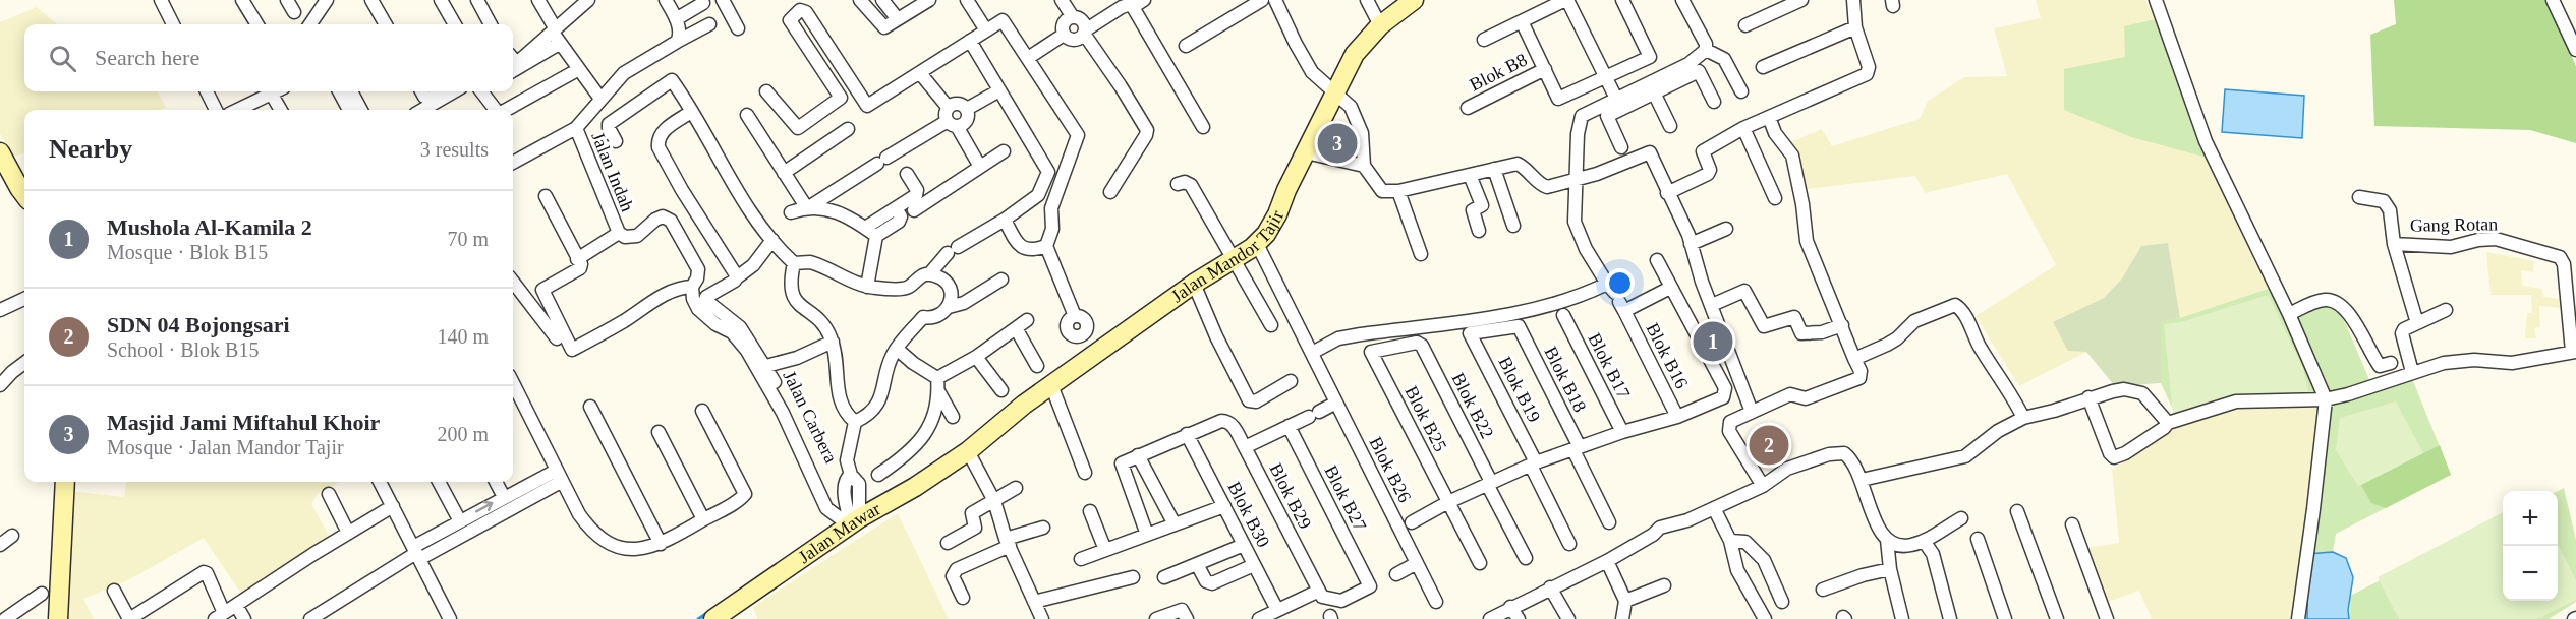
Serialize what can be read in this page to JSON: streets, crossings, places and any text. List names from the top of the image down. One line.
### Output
{"streets":{"street":["Blok B8","Jalan Indah","Gang Rotan","Jalan Mandor Tajir","Blok B16","Blok B17","Blok B18","Blok B19","Blok B22","Jalan Carbera","Blok B25","Blok B26","Blok B29","Blok B27","Blok B30","Jalan Mawar"]},"crossings":[["Jalan Indah","Jalan Mawar"],["Jalan Mandor Tajir","Blok B26"],["Jalan Mandor Tajir","Jalan Mawar"],["Blok B18","Blok B19"],["Blok B22","Blok B25"],["Blok B29","Blok B27"],["Blok B29","Blok B30"]],"page":{"search":"Search here","heading":["Nearby","3 results"],"pins":["3","1","2"],"list":[{"mark":"1","name":"Mushola Al-Kamila 2","note":"Mosque · Blok B15","value":"70 m"},{"mark":"2","name":"SDN 04 Bojongsari","note":"School · Blok B15","value":"140 m"},{"mark":"3","name":"Masjid Jami Miftahul Khoir","note":"Mosque · Jalan Mandor Tajir","value":"200 m"}],"map_buttons":["+","−"]}}
